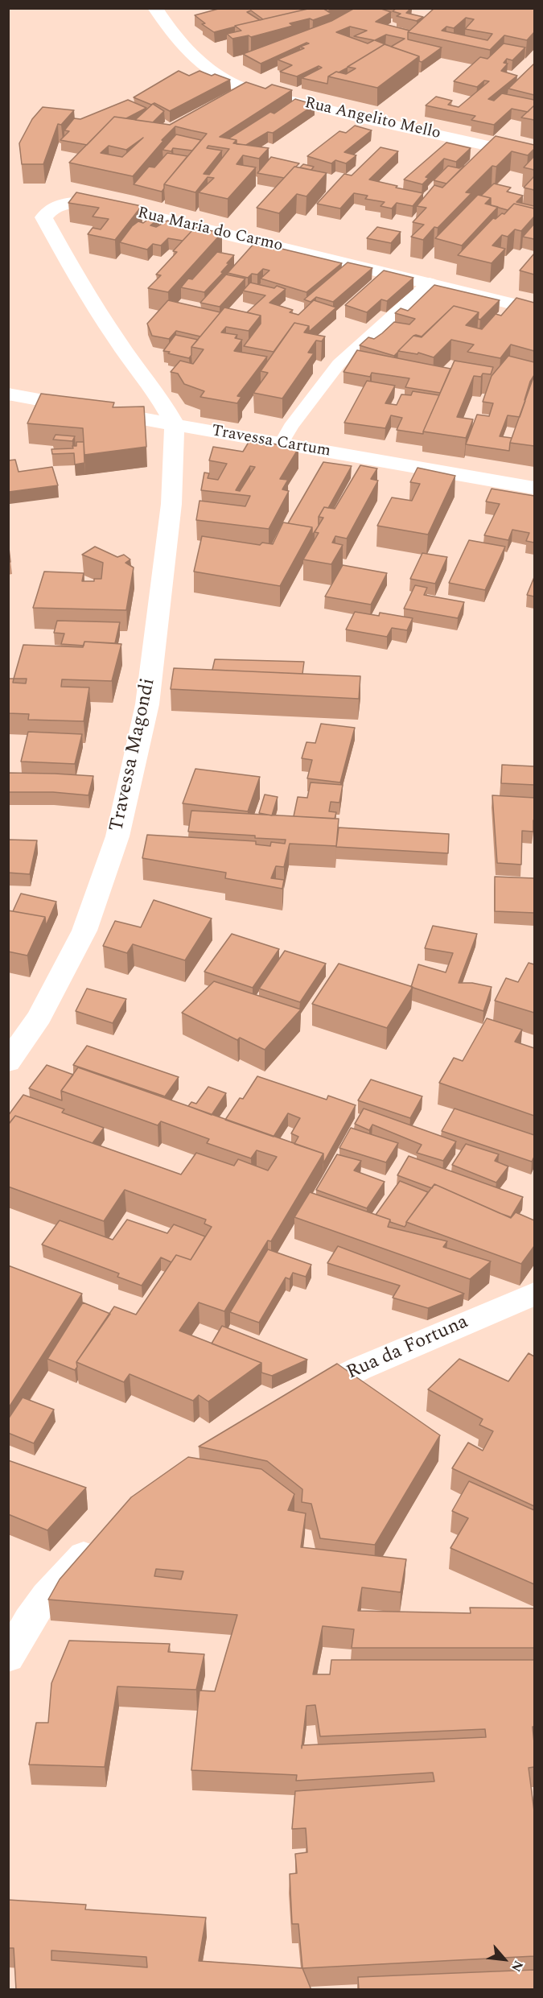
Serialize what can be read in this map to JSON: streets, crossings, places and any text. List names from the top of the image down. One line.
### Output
{"streets":{"street":["Rua Angelito Mello","Rua Maria do Carmo","Travessa Cartum","Travessa Magondi","Rua da Fortuna"]},"crossings":[["Rua Maria do Carmo","Travessa Cartum"],["Rua Maria do Carmo","Travessa Magondi"],["Travessa Cartum","Travessa Magondi"]],"north":"bottom right"}
